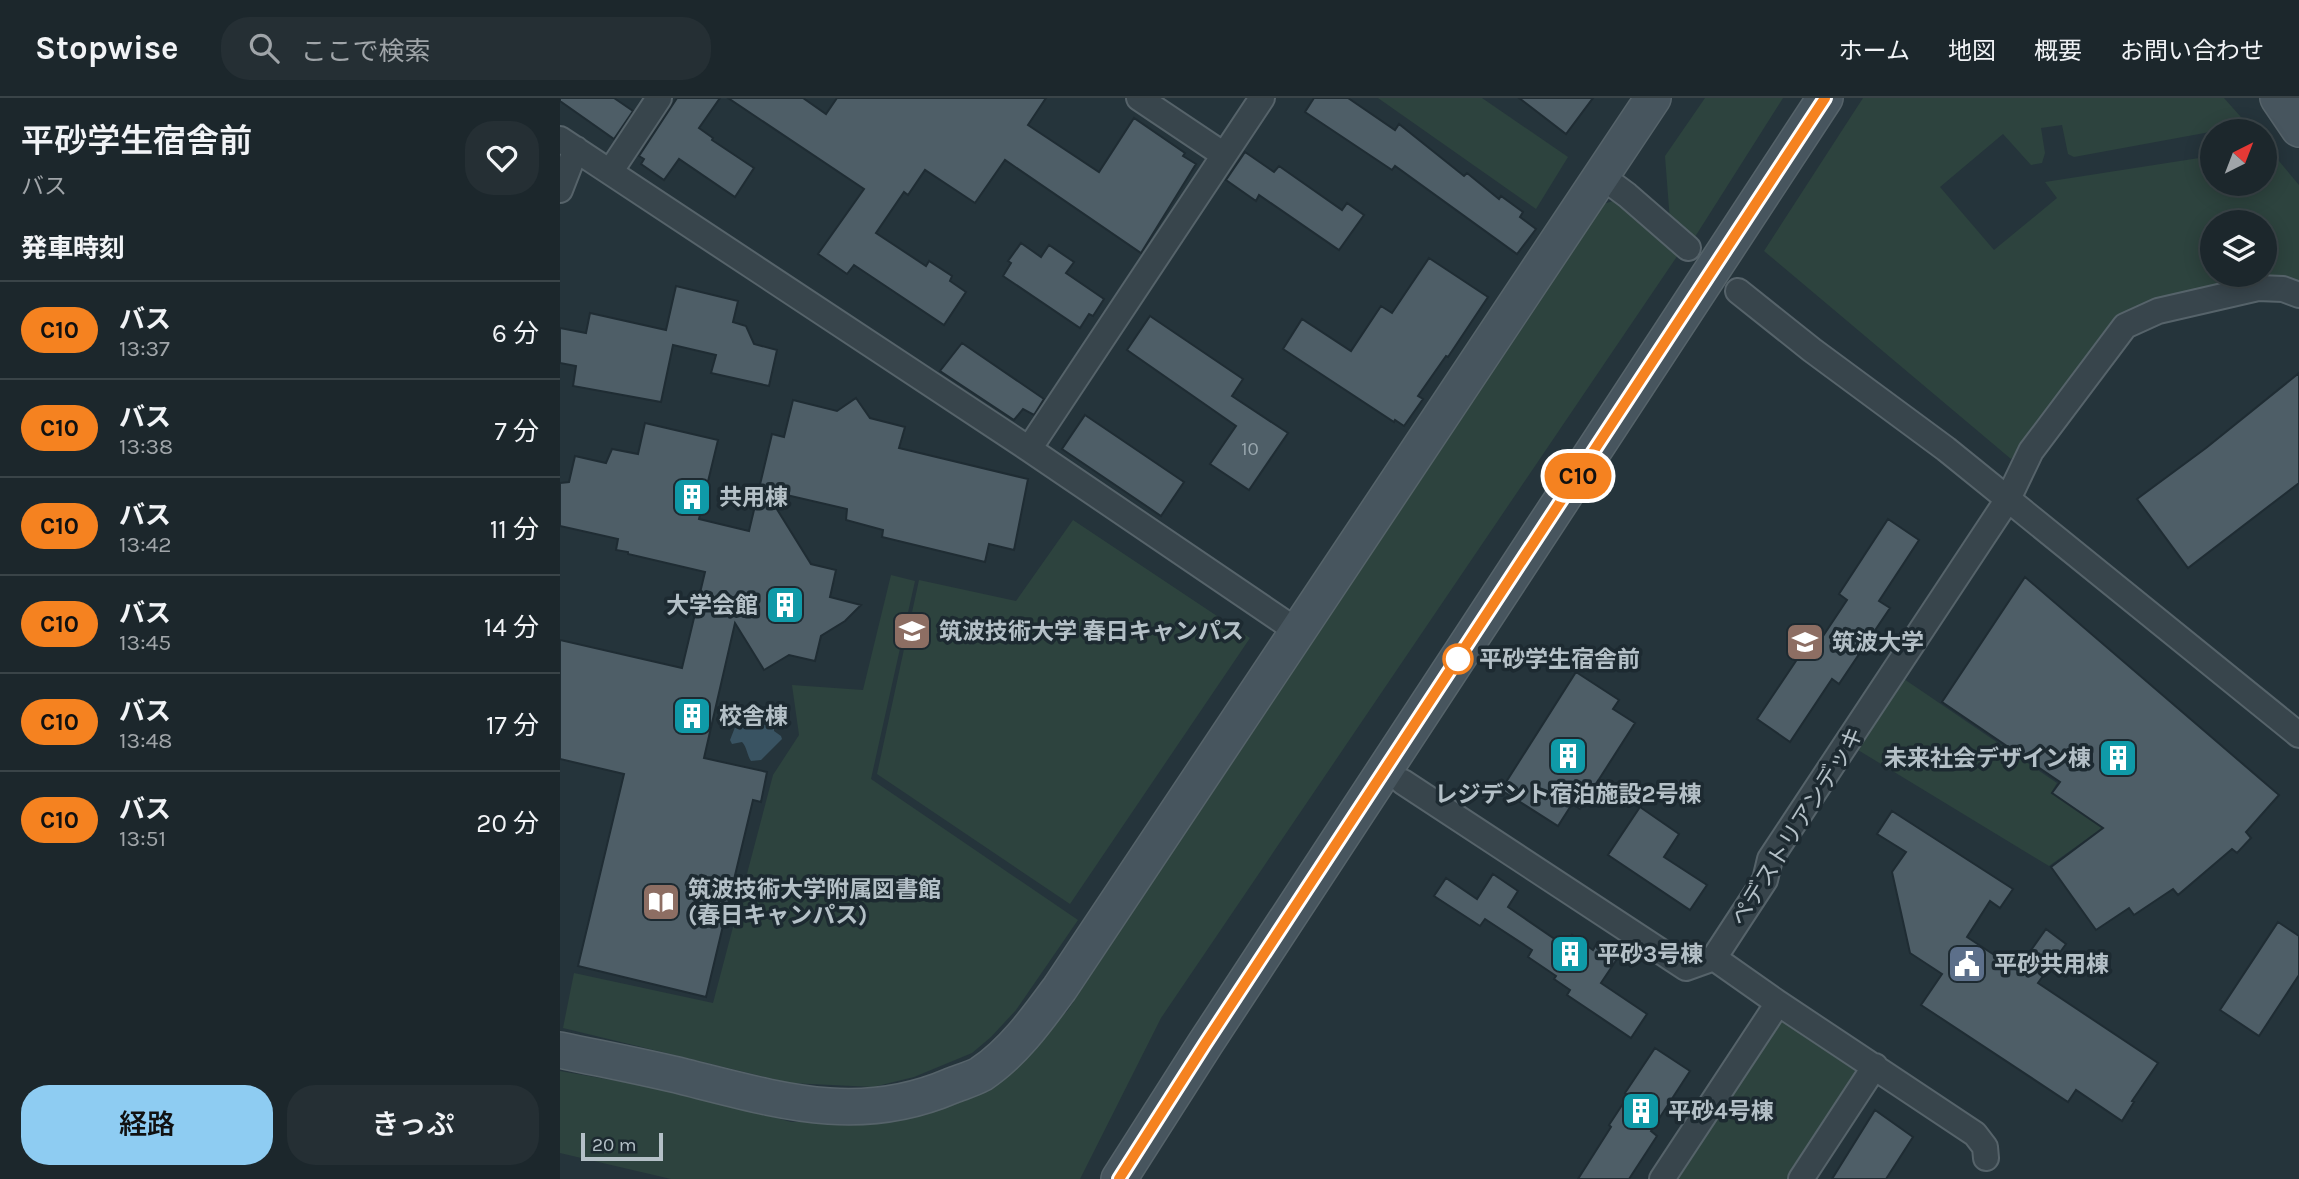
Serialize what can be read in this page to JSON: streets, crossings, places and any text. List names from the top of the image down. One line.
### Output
{"streets":{"street":["ペデストリアンデッキ"]},"places":{"building":["共用棟","大学会館","校舎棟","レジデント宿泊施設2号棟","未来社会デザイン棟","平砂3号棟","平砂4号棟"],"school or university":["筑波技術大学 春日キャンパス","筑波大学"],"other":["平砂学生宿舎前"],"library":["筑波技術大学附属図書館 (春日キャンパス)"],"public building":["平砂共用棟"]},"lines":["bus line C10"],"house_numbers":["10"],"scale_bar":"20 m","north":"top right","page":{"header":"Stopwise","search":"ここで検索","nav":["ホーム","地図","概要","お問い合わせ"],"heading":[["平砂学生宿舎前","バス"],"発車時刻"],"on_map":"C10","list":[{"mark":"C10","name":"バス","note":"13:37","value":"6 分"},{"mark":"C10","name":"バス","note":"13:38","value":"7 分"},{"mark":"C10","name":"バス","note":"13:42","value":"11 分"},{"mark":"C10","name":"バス","note":"13:45","value":"14 分"},{"mark":"C10","name":"バス","note":"13:48","value":"17 分"},{"mark":"C10","name":"バス","note":"13:51","value":"20 分"}],"buttons":["経路","きっぷ"],"scale":"20 m"}}
